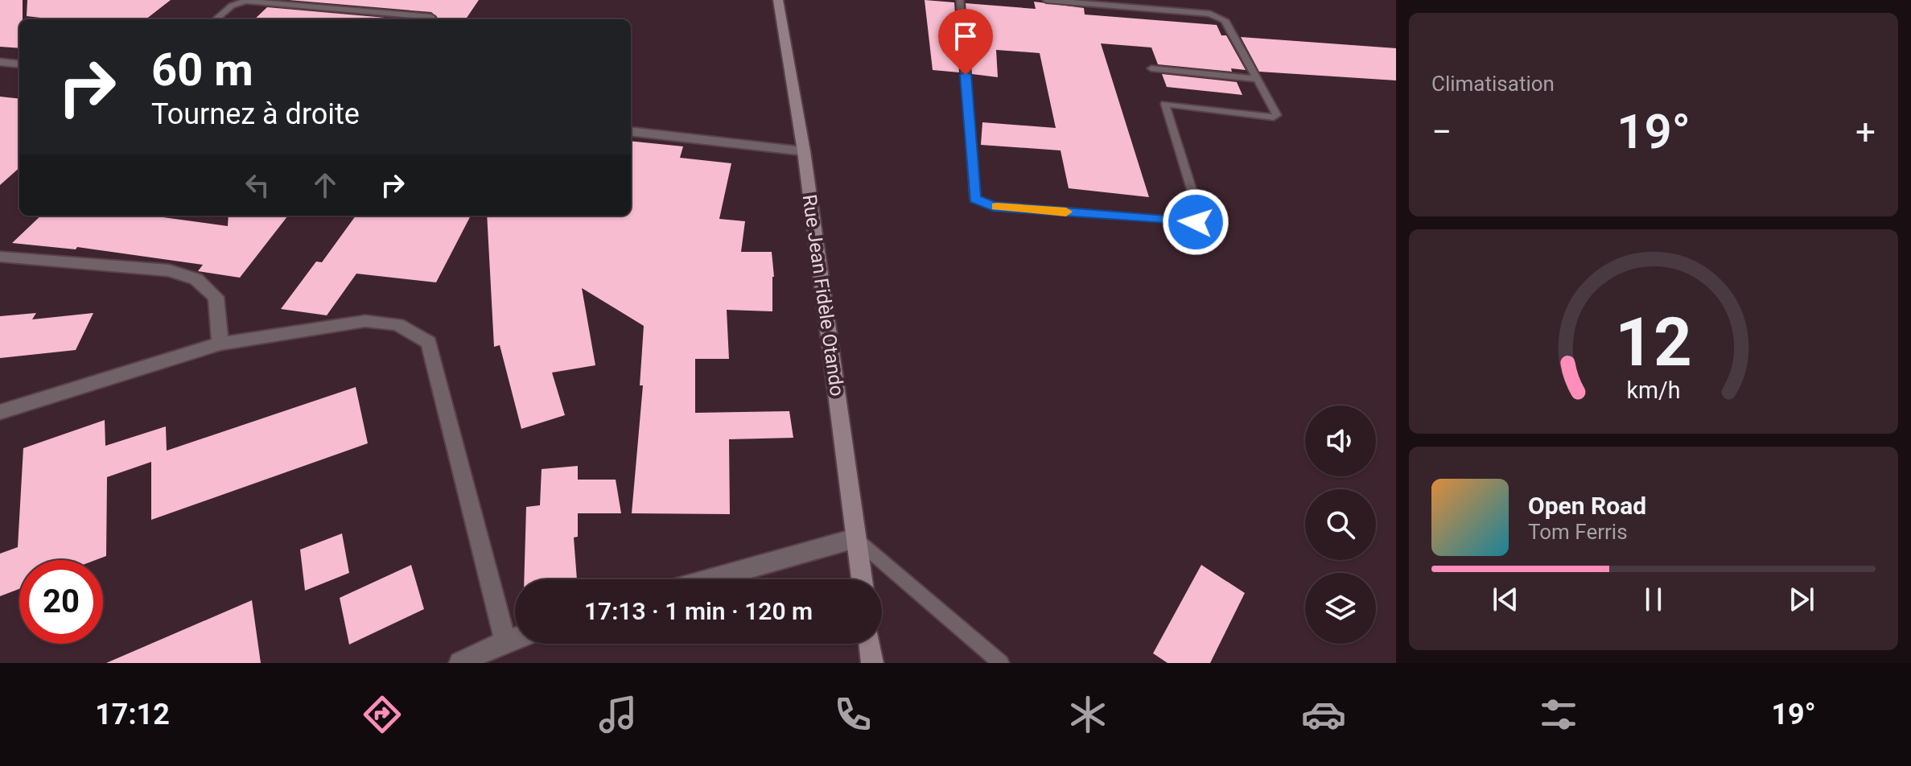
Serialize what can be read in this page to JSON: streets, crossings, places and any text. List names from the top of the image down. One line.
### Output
{"streets":{"street":["Rue Jean Fidèle Otando"]},"page":{"tile":"Climatisation","turn":["60 m","Tournez à droite"],"heat":["−","19°","+"],"song":["Open Road","Tom Ferris"],"limit":"20","trip":"17:13 · 1 min · 120 m","tabs":["17:12","19°"],"gauge":["12","km/h"]}}
